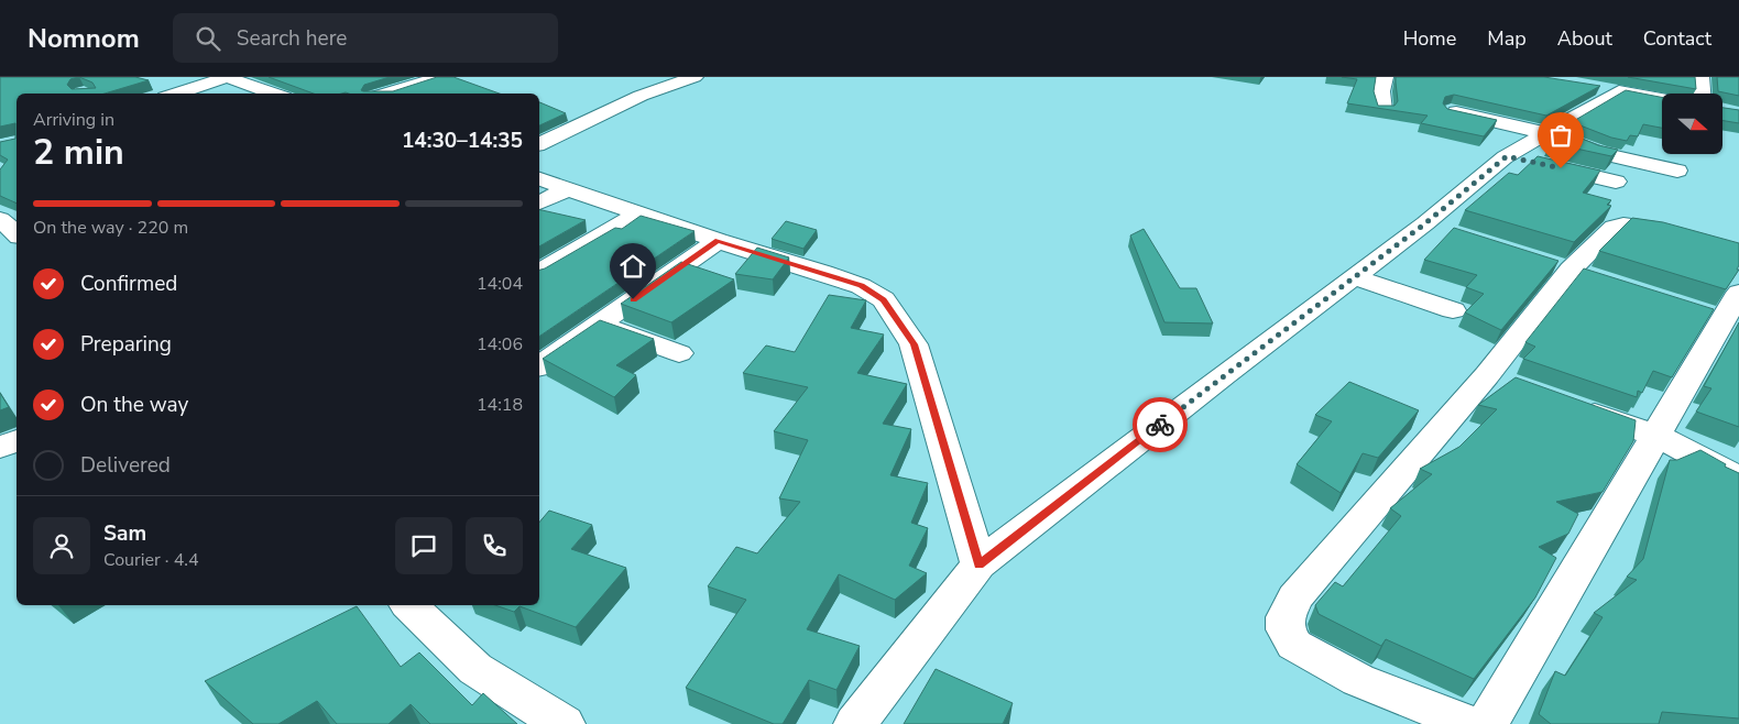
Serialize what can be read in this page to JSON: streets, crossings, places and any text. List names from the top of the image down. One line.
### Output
{"north":"right","page":{"header":"Nomnom","search":"Search here","nav":["Home","Map","About","Contact"],"heading":["2 min","Arriving in","14:30–14:35"],"panel":["Sam","Courier · 4.4"],"bar":"On the way · 220 m","list":[["Confirmed","14:04"],["Preparing","14:06"],["On the way","14:18"],"Delivered"]}}
